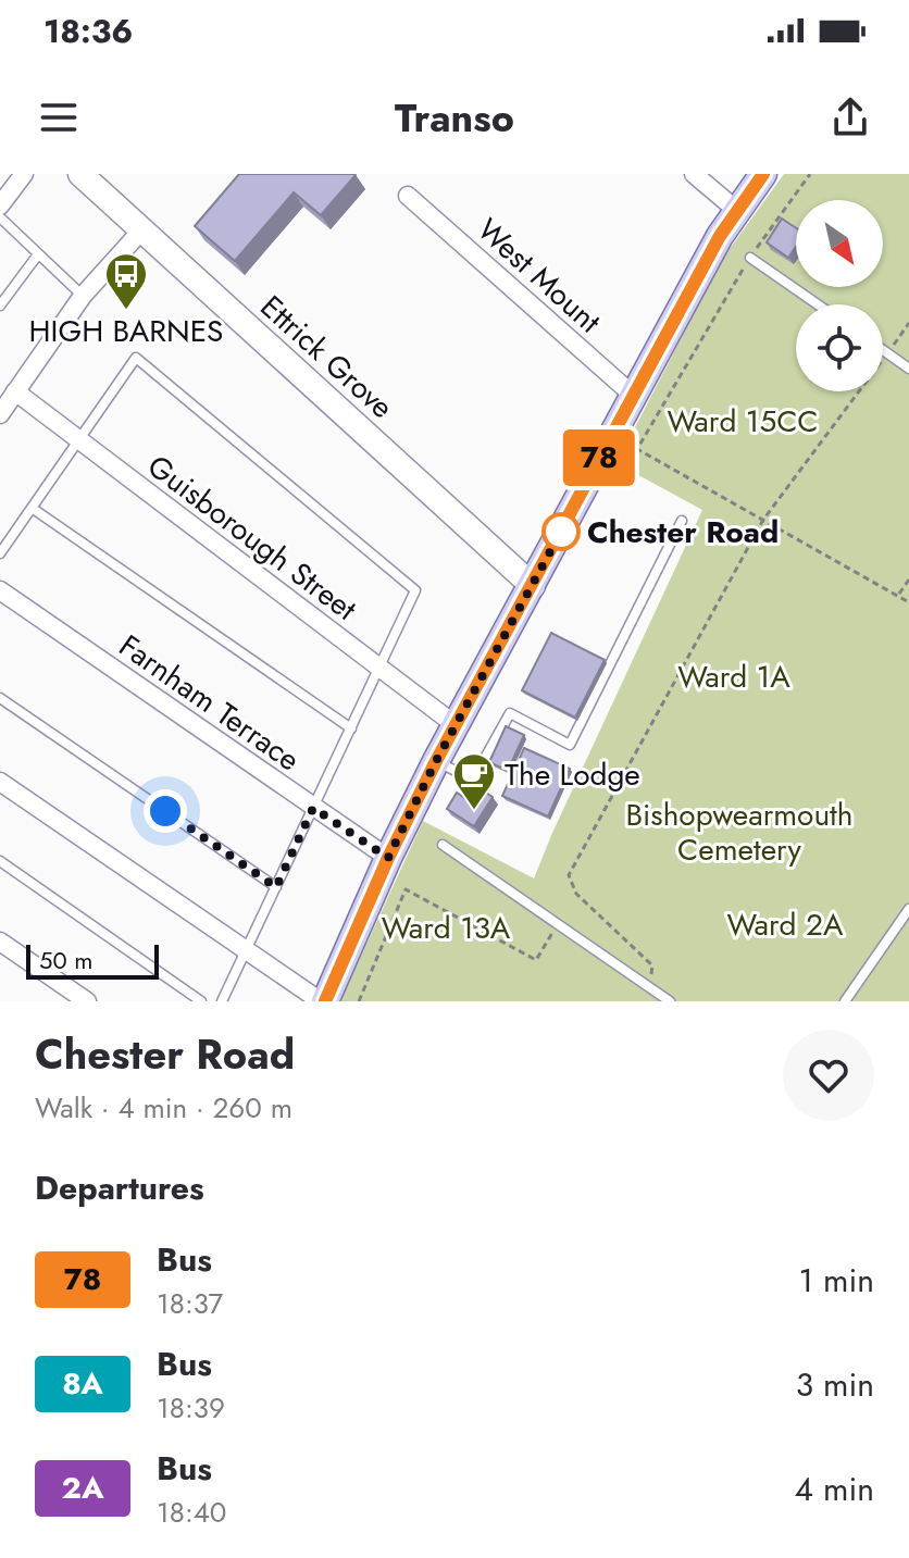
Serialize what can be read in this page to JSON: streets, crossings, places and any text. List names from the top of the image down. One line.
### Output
{"streets":{"street":["West Mount","Ettrick Grove","Guisborough Street","Farnham Terrace"]},"parks":["Ward 15CC","Ward 1A","Bishopwearmouth Cemetery","Ward 2A","Ward 13A"],"places":{"bus stop":["HIGH BARNES"],"other":["Chester Road"],"cafe":["The Lodge"]},"lines":["bus line 78"],"scale_bar":"50 m","north":"bottom right","page":{"status":"18:36","header":"Transo","on_map":"78","scale":"50 m","heading":[["Chester Road","Walk · 4 min · 260 m"],"Departures"],"list":[{"mark":"78","name":"Bus","note":"18:37","value":"1 min"},{"mark":"8A","name":"Bus","note":"18:39","value":"3 min"},{"mark":"2A","name":"Bus","note":"18:40","value":"4 min"}]}}
